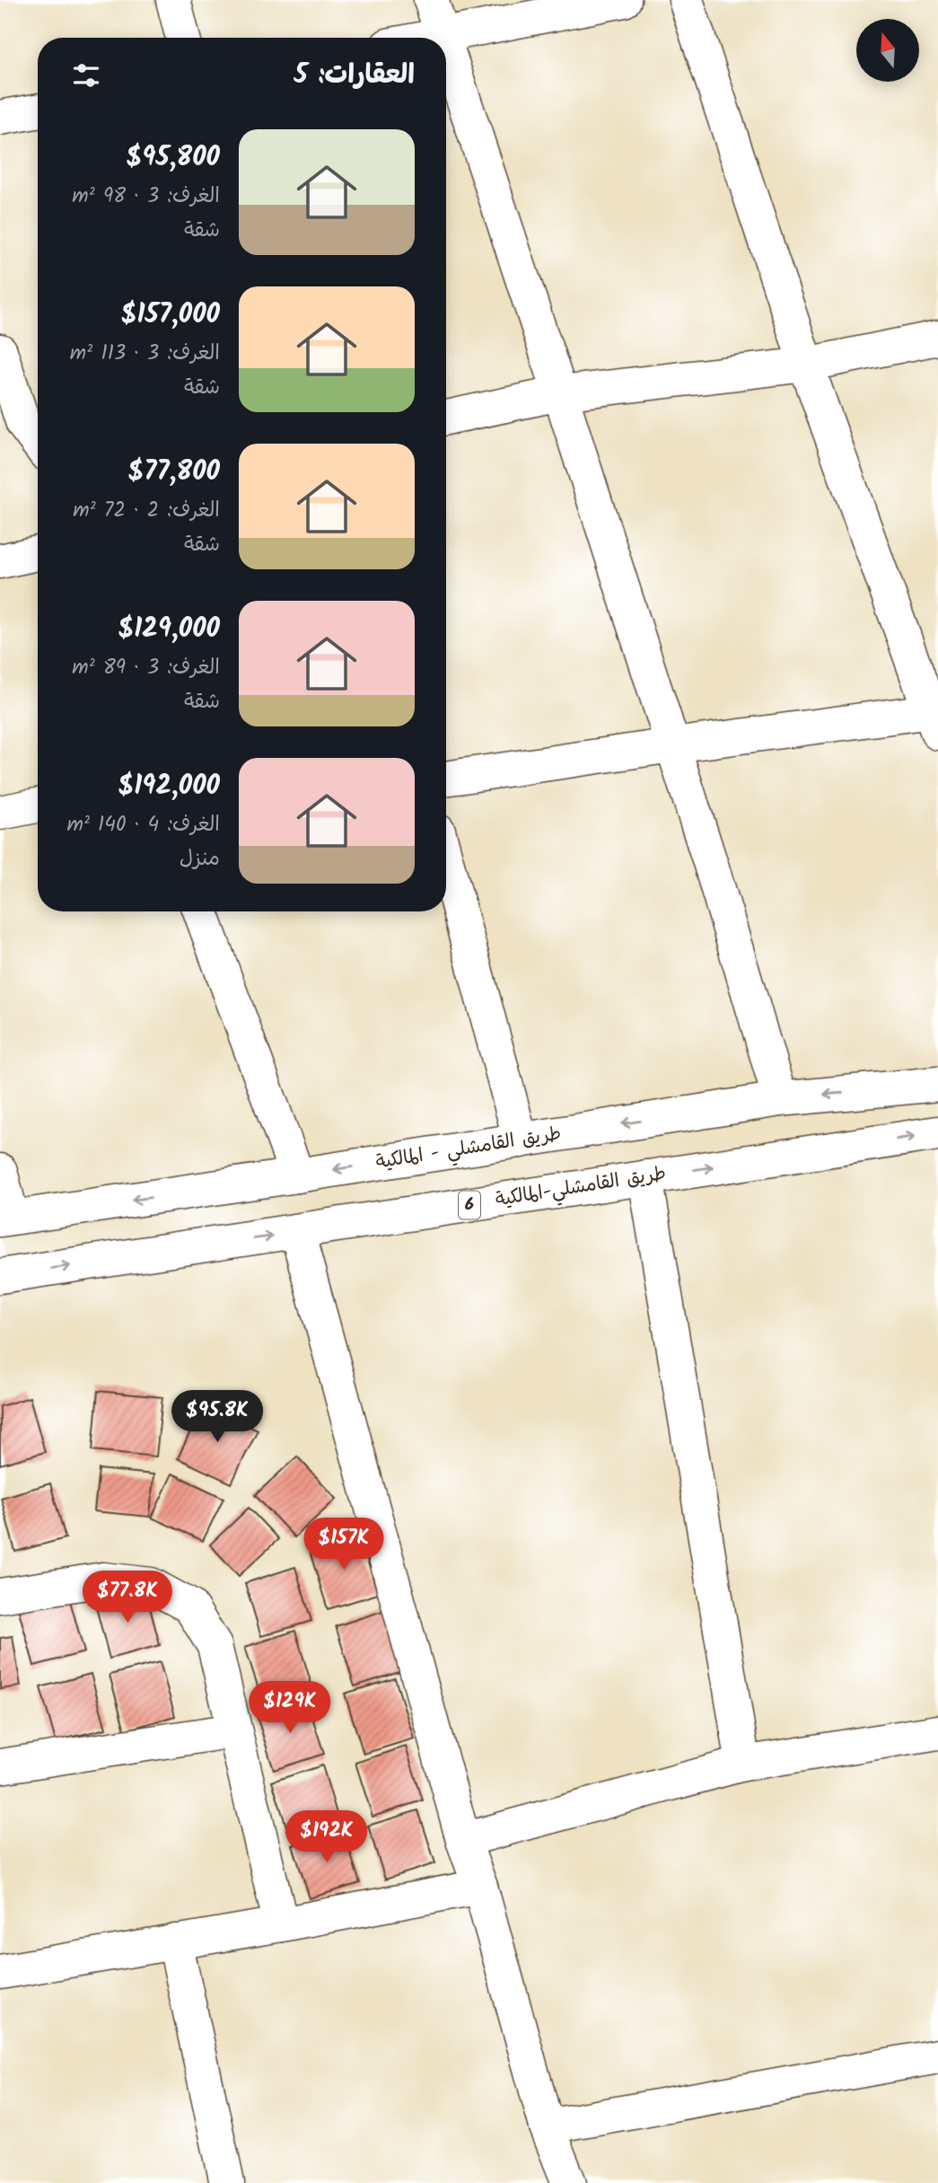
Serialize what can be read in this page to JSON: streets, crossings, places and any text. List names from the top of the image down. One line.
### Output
{"streets":{"main road":["طريق القامشلي - المالكية","طريق القامشلي-المالكية","6"]},"one_way":["طريق القامشلي - المالكية","طريق القامشلي-المالكية"],"north":"top","page":{"heading":"العقارات: 5","list":[{"name":"$95,800","note":"الغرف: 3 · 98 m² · شقة"},{"name":"$157,000","note":"الغرف: 3 · 113 m² · شقة"},{"name":"$77,800","note":"الغرف: 2 · 72 m² · شقة"},{"name":"$129,000","note":"الغرف: 3 · 89 m² · شقة"},{"name":"$192,000","note":"الغرف: 4 · 140 m² · منزل"}],"price":["$95.8K","$157K","$77.8K","$129K","$192K"]}}
